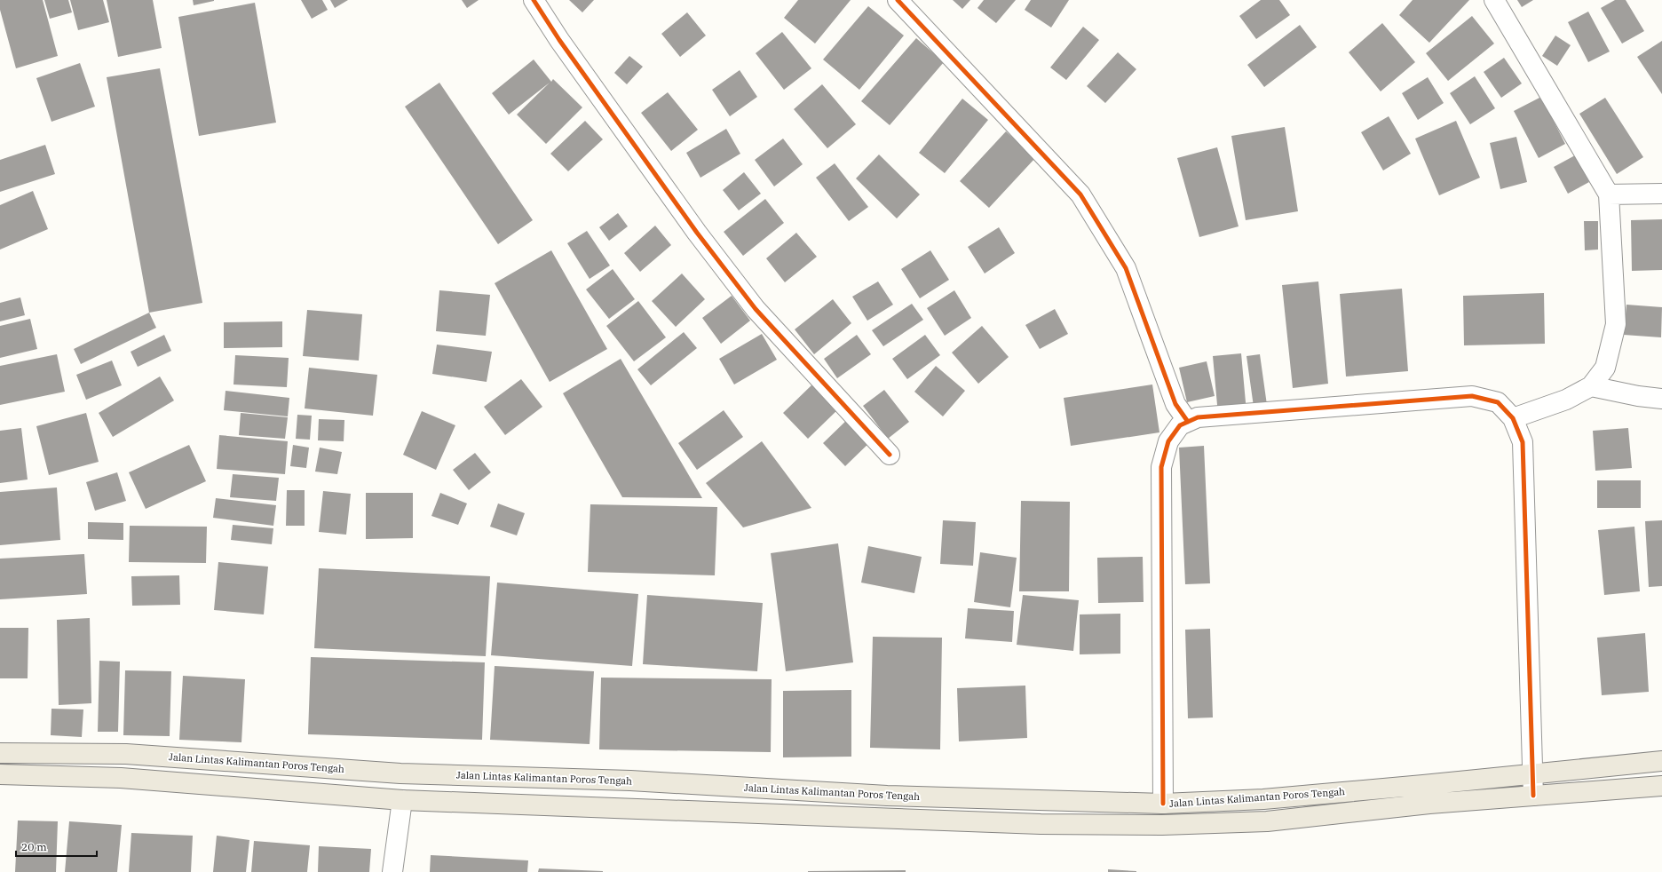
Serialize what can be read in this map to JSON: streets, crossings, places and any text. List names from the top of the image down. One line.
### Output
{"streets":{"main road":["Jalan Lintas Kalimantan Poros Tengah"]},"scale_bar":"20 m"}
